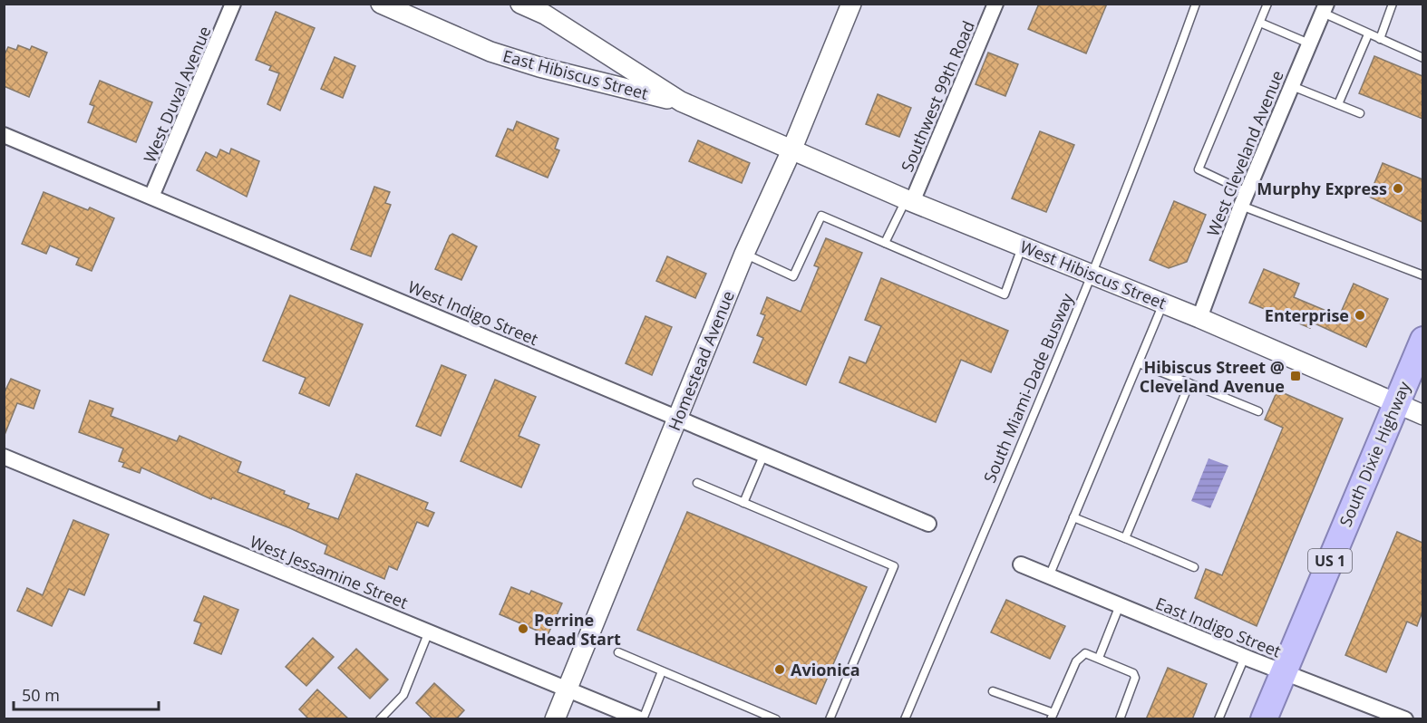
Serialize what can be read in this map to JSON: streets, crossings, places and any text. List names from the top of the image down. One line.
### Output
{"streets":{"highway":["South Dixie Highway","US 1"],"street":["East Hibiscus Street","West Duval Avenue","Southwest 99th Road","West Cleveland Avenue","West Hibiscus Street","West Indigo Street","Homestead Avenue","West Jessamine Street","East Indigo Street"],"lane":["South Miami-Dade Busway"]},"crossings":[["East Hibiscus Street","West Hibiscus Street"],["East Hibiscus Street","Homestead Avenue"],["West Duval Avenue","West Indigo Street"],["Southwest 99th Road","West Hibiscus Street"],["West Cleveland Avenue","West Hibiscus Street"],["West Hibiscus Street","Homestead Avenue"],["West Hibiscus Street","South Miami-Dade Busway"],["West Hibiscus Street","South Dixie Highway"],["West Indigo Street","Homestead Avenue"],["Homestead Avenue","West Jessamine Street"],["South Dixie Highway","East Indigo Street"]],"places":{"other":["Murphy Express","Enterprise","Perrine Head Start","Avionica"],"transit":["Hibiscus Street @ Cleveland Avenue"]},"scale_bar":"50 m"}
